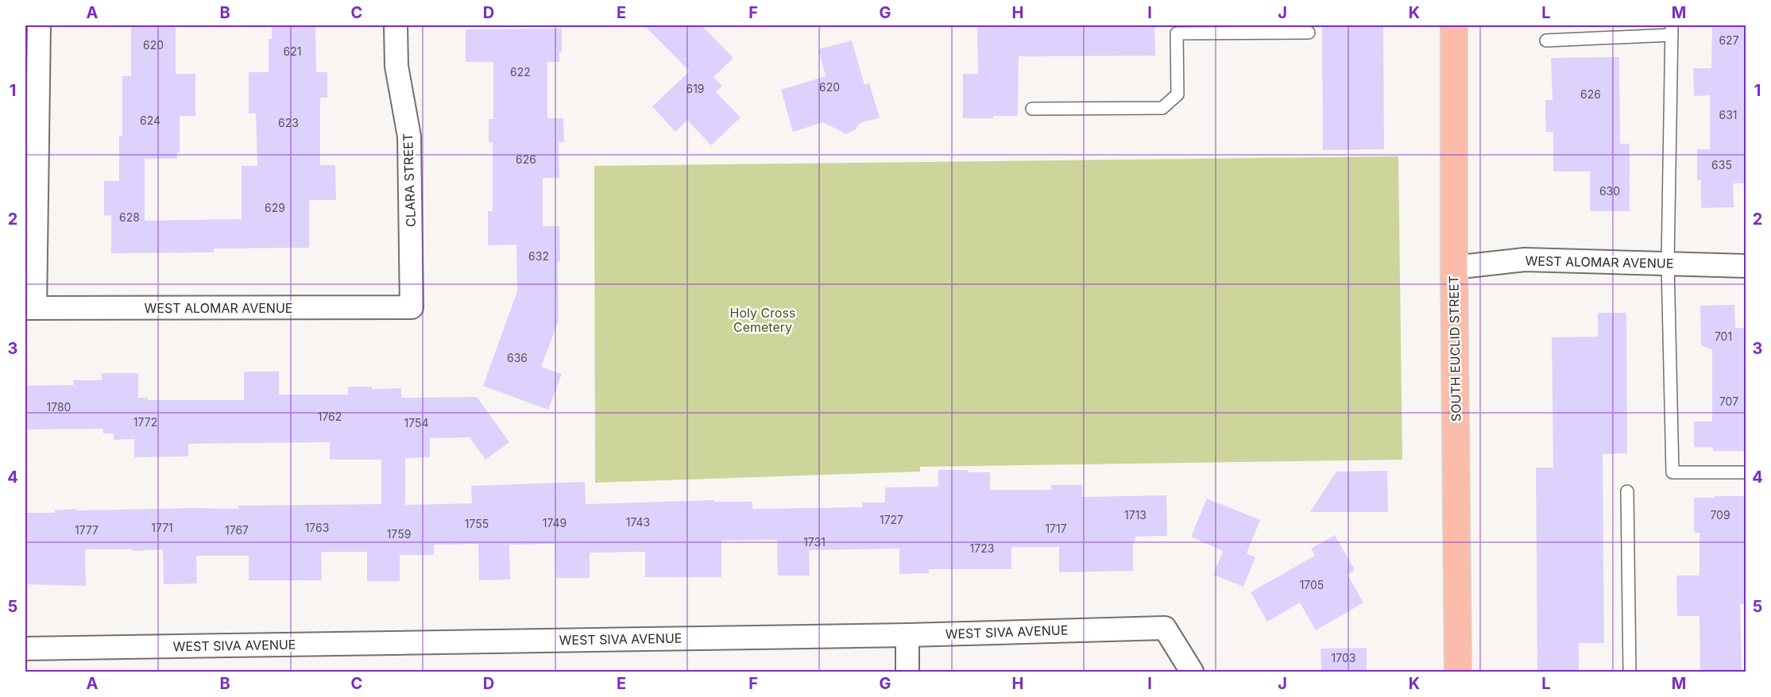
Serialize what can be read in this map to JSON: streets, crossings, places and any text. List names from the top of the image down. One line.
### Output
{"streets":{"main road":["SOUTH EUCLID STREET"],"street":["CLARA STREET","WEST ALOMAR AVENUE","WEST SIVA AVENUE"]},"crossings":[["CLARA STREET","WEST ALOMAR AVENUE"],["WEST ALOMAR AVENUE","SOUTH EUCLID STREET"]],"parks":["Holy Cross Cemetery"],"house_numbers":["627","620","621","622","620","619","626","631","624","623","626","635","630","629","628","632","701","636","707","1780","1762","1772","1754","1713","709","1727","1743","1749","1755","1771","1763","1717","1777","1767","1759","1731","1723","1705","1703"],"grid":{"columns":["A","B","C","D","E","F","G","H","I","J","K","L","M"],"rows":["1","2","3","4","5"]}}
